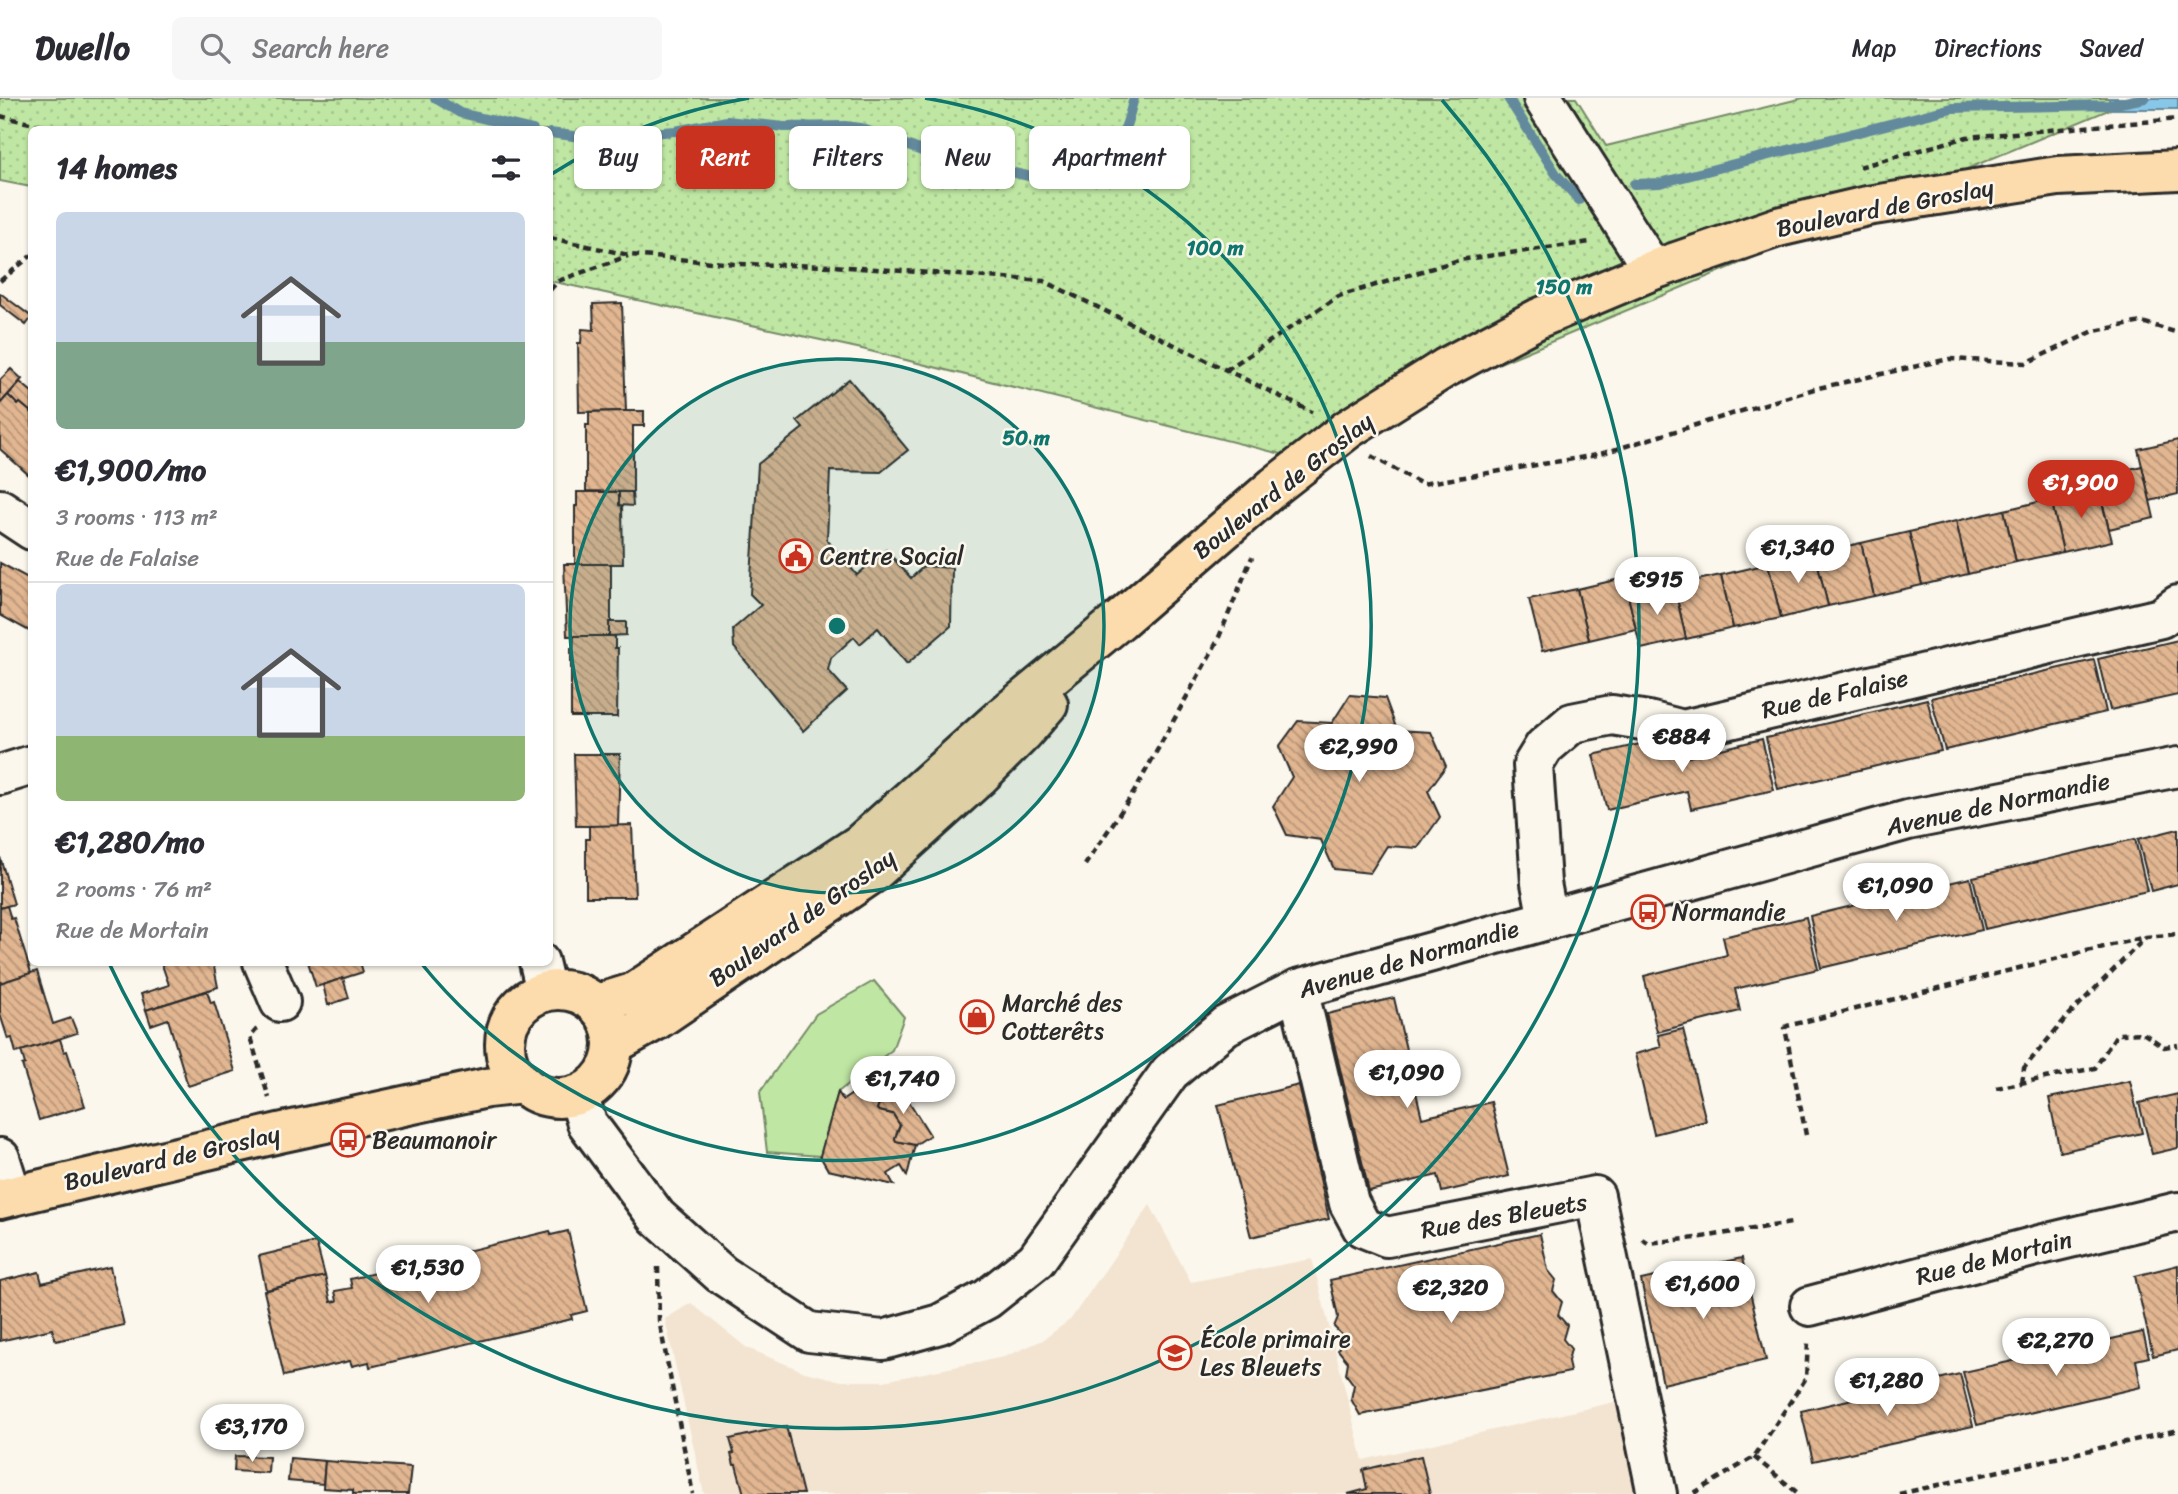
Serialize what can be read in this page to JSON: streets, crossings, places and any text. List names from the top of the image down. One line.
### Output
{"streets":{"main road":["Boulevard de Groslay"],"street":["Rue de Falaise","Avenue de Normandie","Rue des Bleuets","Rue de Mortain"]},"crossings":[["Boulevard de Groslay","Avenue de Normandie"],["Rue de Falaise","Avenue de Normandie"],["Avenue de Normandie","Rue des Bleuets"]],"places":{"public building":["Centre Social"],"bus stop":["Normandie","Beaumanoir"],"shop":["Marché des Cotterêts"],"school or university":["École primaire Les Bleuets"]},"page":{"header":"Dwello","search":"Search here","nav":["Map","Directions","Saved"],"chip":["Buy","Rent","Filters","New","Apartment"],"heading":"14 homes","list":[{"name":"€1,900/mo","note":"3 rooms · 113 m² · Rue de Falaise"},{"name":"€1,280/mo","note":"2 rooms · 76 m² · Rue de Mortain"}],"price":["€1,900","€1,340","€915","€884","€2,990","€1,090","€1,090","€1,740","€1,530","€1,600","€2,320","€2,270","€1,280","€3,170"]},"rings":["100 m","150 m","50 m"]}
